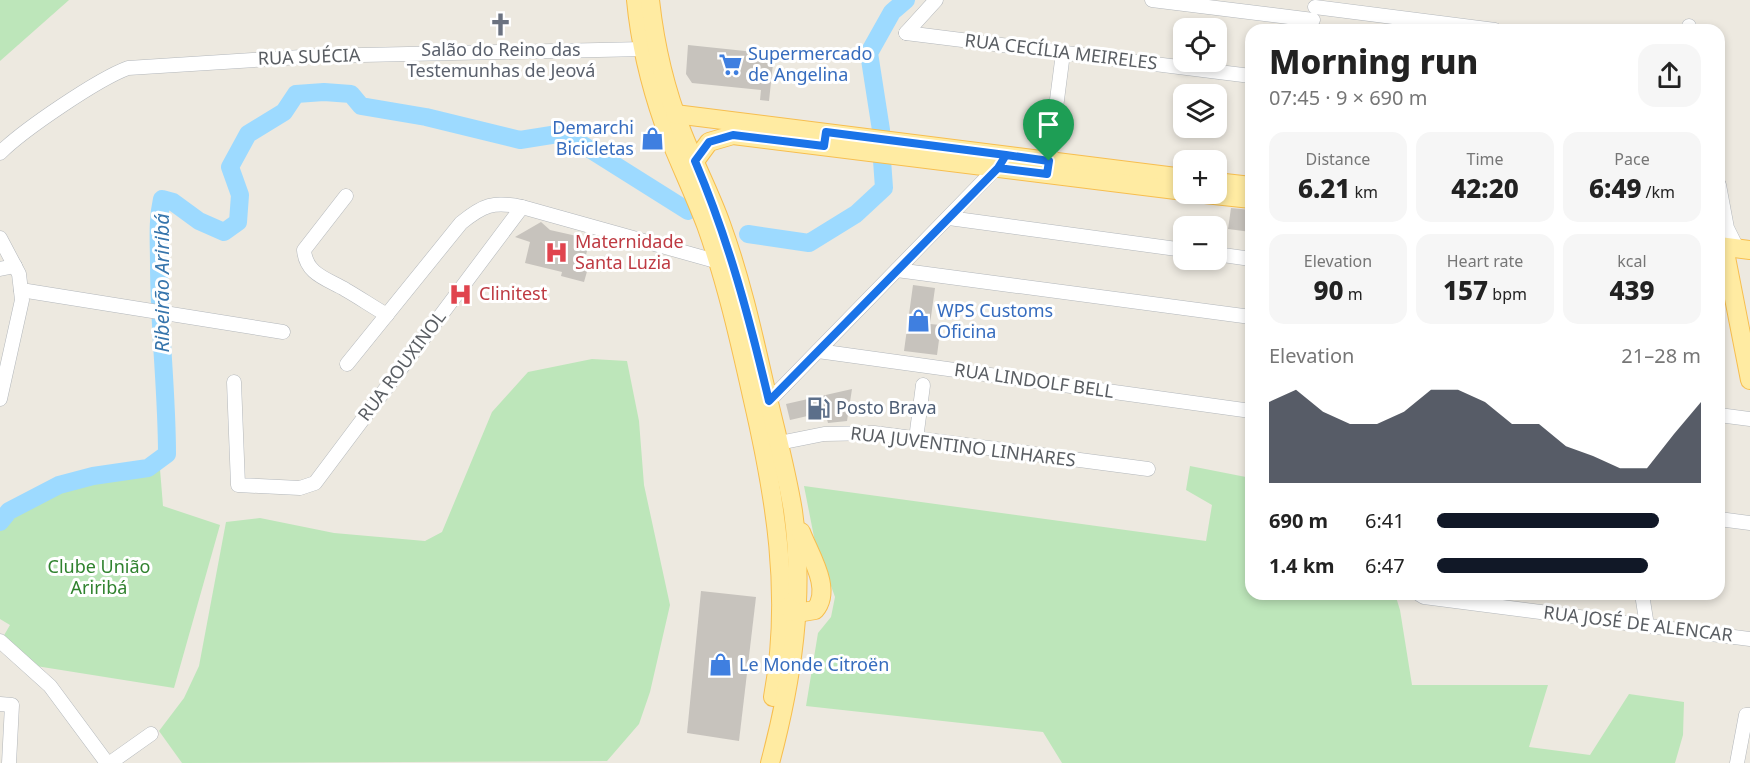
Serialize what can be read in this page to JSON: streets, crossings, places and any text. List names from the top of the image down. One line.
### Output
{"streets":{"street":["RUA CECÍLIA MEIRELES","RUA SUÉCIA","RUA ROUXINOL","RUA LINDOLF BELL","RUA JUVENTINO LINHARES","RUA JOSÉ DE ALENCAR"]},"water":["Ribeirão Ariribá"],"parks":["Clube União Ariribá"],"places":{"church":["Salão do Reino das Testemunhas de Jeová"],"supermarket":["Supermercado de Angelina"],"shop":["Demarchi Bicicletas","WPS Customs Oficina","Le Monde Citroën"],"hospital":["Maternidade Santa Luzia","Clinitest"],"fuel station":["Posto Brava"]},"page":{"map_buttons":["+","−"],"heading":["Morning run","07:45 · 9 × 690 m"],"stats":[["Distance","6.21 km"],["Time","42:20"],["Pace","6:49 /km"],["Elevation","90 m"],["Heart rate","157 bpm"],["kcal","439"]],"chart":["Elevation","21–28 m"],"list":[{"name":"690 m","note":"6:41"},{"name":"1.4 km","note":"6:47"}]}}
